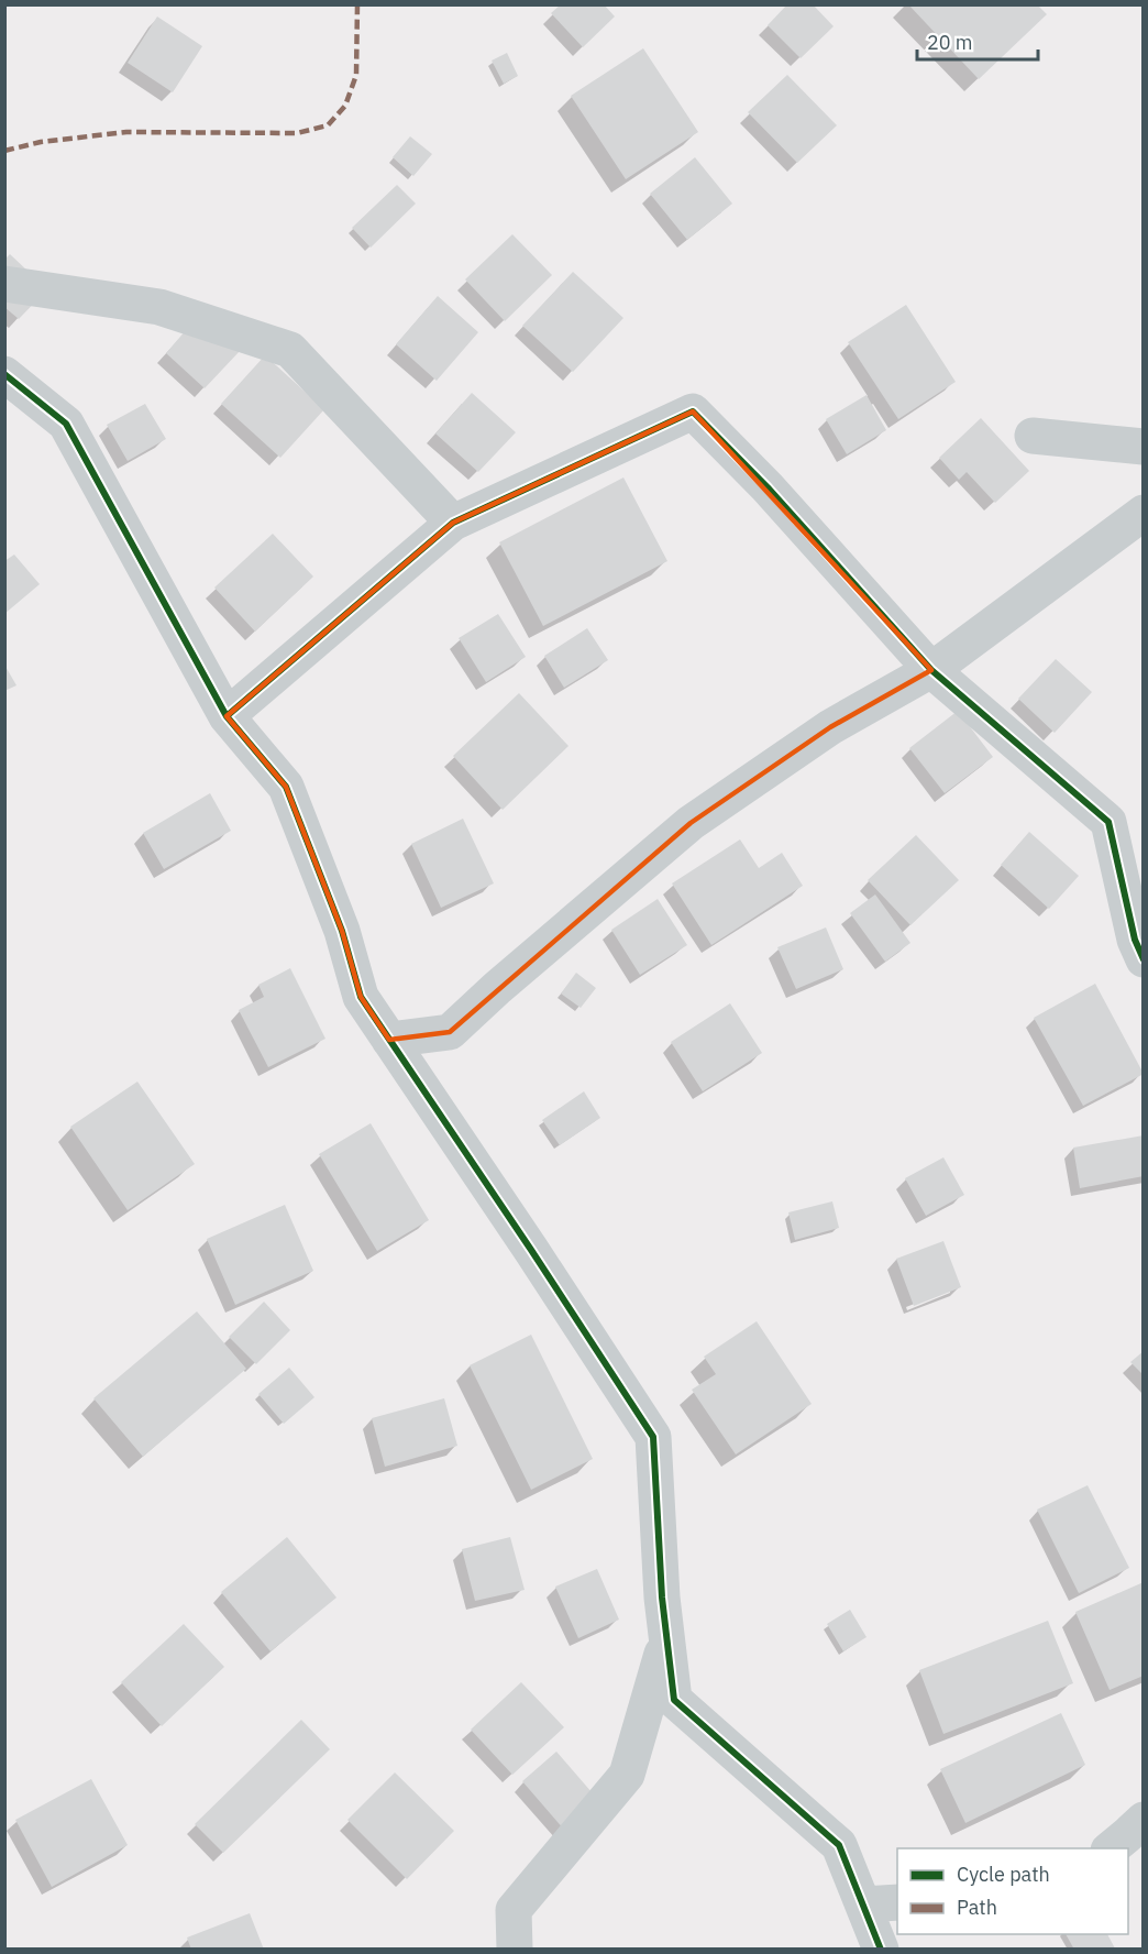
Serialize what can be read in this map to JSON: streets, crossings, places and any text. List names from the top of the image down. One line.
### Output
{"legend":["Cycle path","Path"],"scale_bar":"20 m"}
